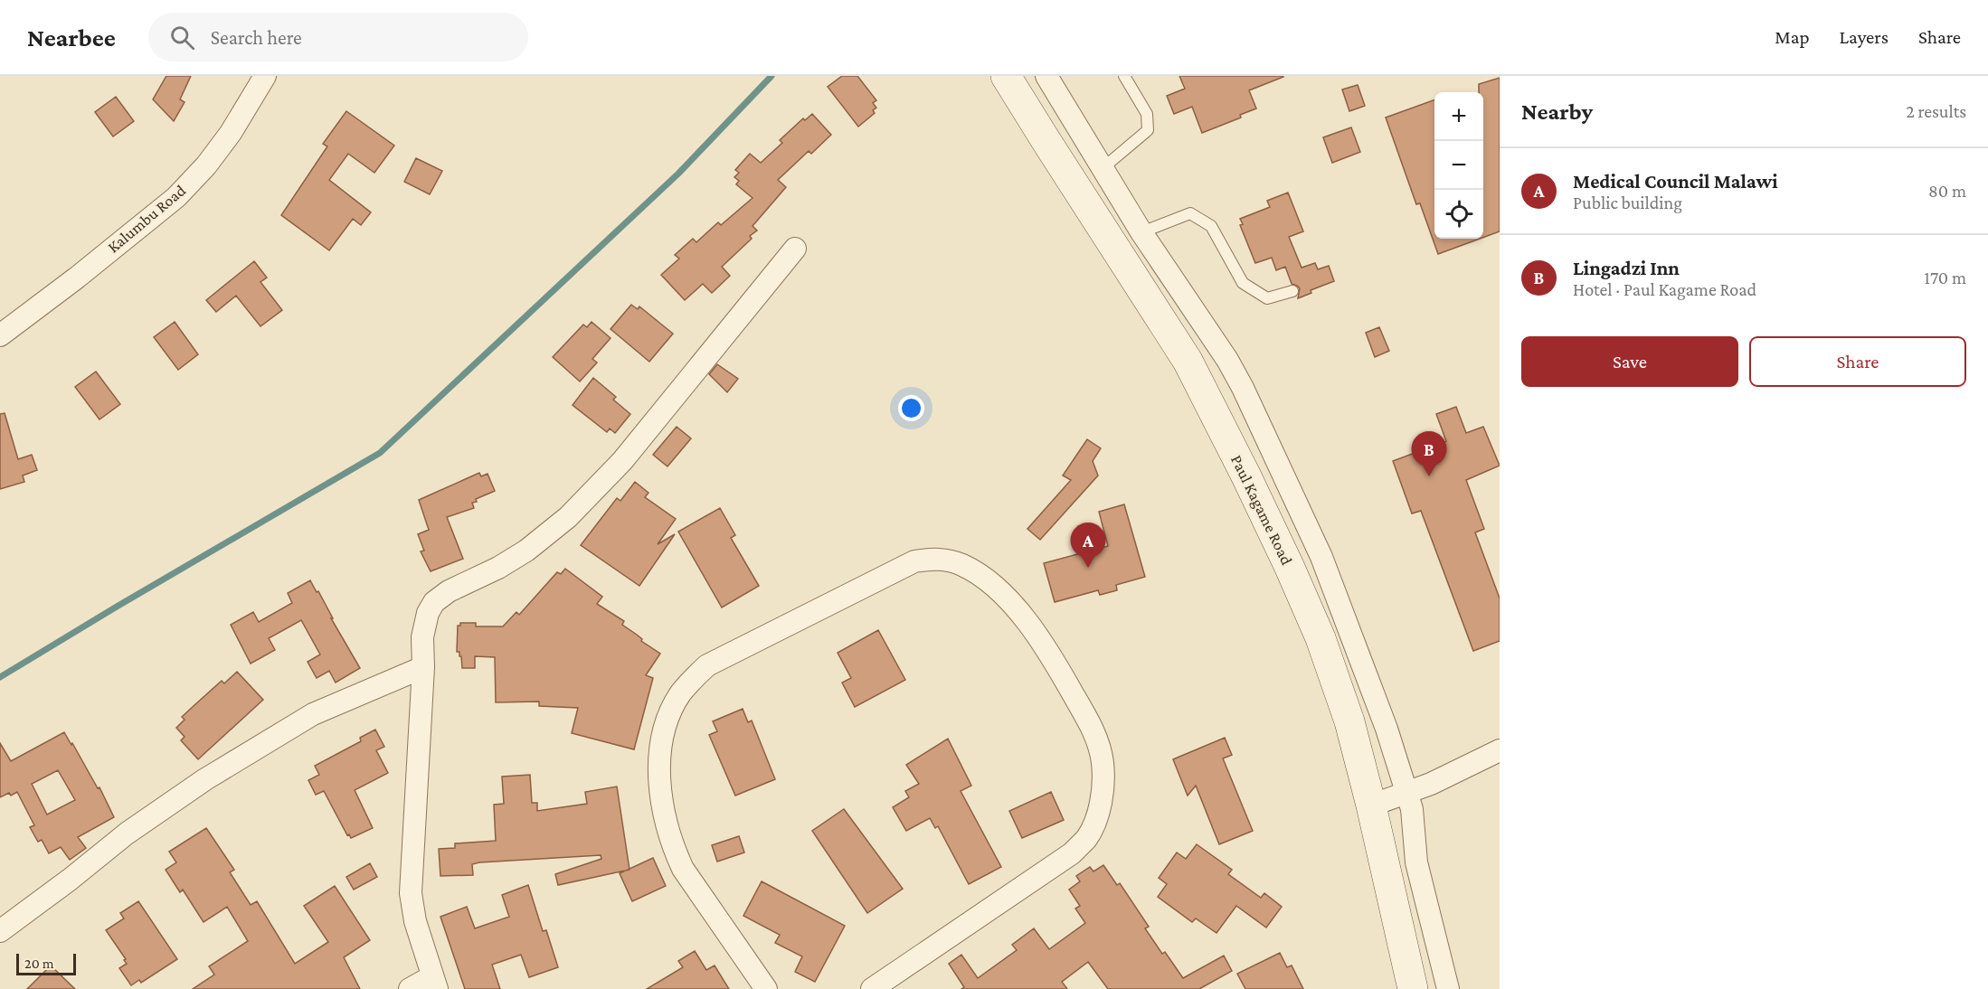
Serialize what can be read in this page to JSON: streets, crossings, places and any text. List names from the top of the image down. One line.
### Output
{"streets":{"street":["Kalumbu Road","Paul Kagame Road"]},"scale_bar":"20 m","page":{"header":"Nearbee","search":"Search here","nav":["Map","Layers","Share"],"heading":["Nearby","2 results"],"map_buttons":["+","−"],"list":[{"mark":"A","name":"Medical Council Malawi","note":"Public building","value":"80 m"},{"mark":"B","name":"Lingadzi Inn","note":"Hotel · Paul Kagame Road","value":"170 m"}],"buttons":["Save","Share"],"pins":["B","A"],"scale":"20 m"}}
